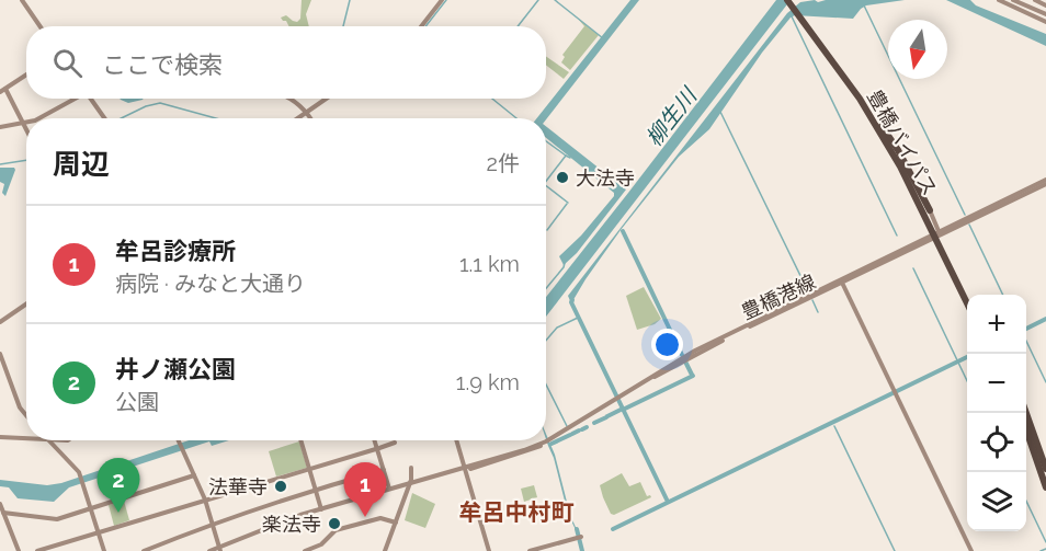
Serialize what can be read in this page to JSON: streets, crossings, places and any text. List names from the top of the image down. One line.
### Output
{"streets":{"highway":["豊橋バイパス"],"street":["豊橋港線"]},"districts":["牟呂中村町"],"water":["柳生川"],"places":["大法寺","法華寺","楽法寺"],"north":"bottom","page":{"search":"ここで検索","heading":["周辺","2件"],"list":[{"mark":"1","name":"牟呂診療所","note":"病院 · みなと大通り","value":"1.1 km"},{"mark":"2","name":"井ノ瀬公園","note":"公園","value":"1.9 km"}],"map_buttons":["+","−"],"pins":["2","1"]}}
